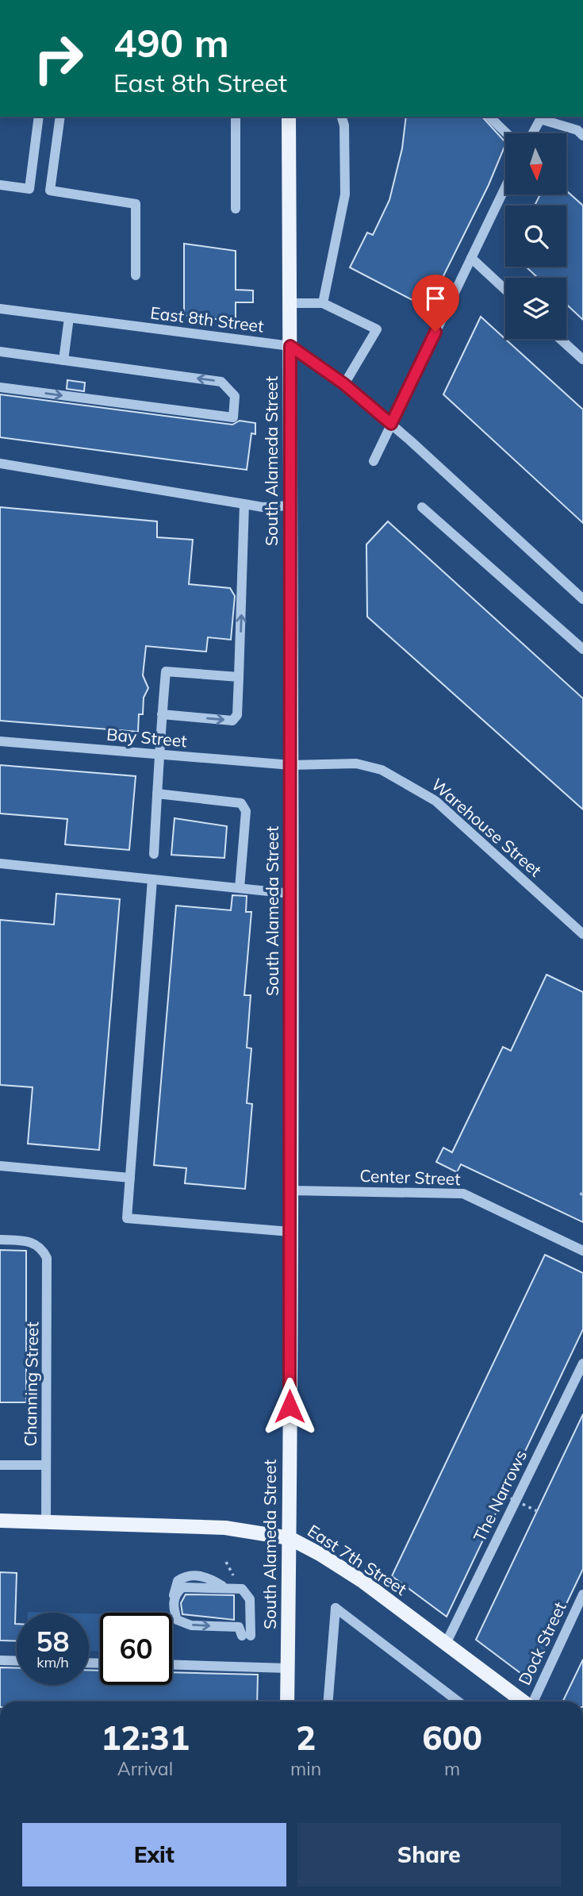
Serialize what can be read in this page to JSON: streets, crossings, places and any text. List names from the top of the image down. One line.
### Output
{"streets":{"main road":["South Alameda Street","East 7th Street"],"street":["East 8th Street","Bay Street","Warehouse Street","Center Street","Channing Street","The Narrows","Dock Street"]},"crossings":[["East 8th Street","South Alameda Street"],["South Alameda Street","Bay Street"],["South Alameda Street","Warehouse Street"],["South Alameda Street","Center Street"],["South Alameda Street","East 7th Street"],["Bay Street","Warehouse Street"],["Channing Street","East 7th Street"],["The Narrows","East 7th Street"]],"north":"bottom","page":{"turn":["490 m","East 8th Street"],"speed":"58 km/h","limit":"60","eta":["12:31","Arrival","2","min","600","m"],"buttons":["Exit","Share"]}}
